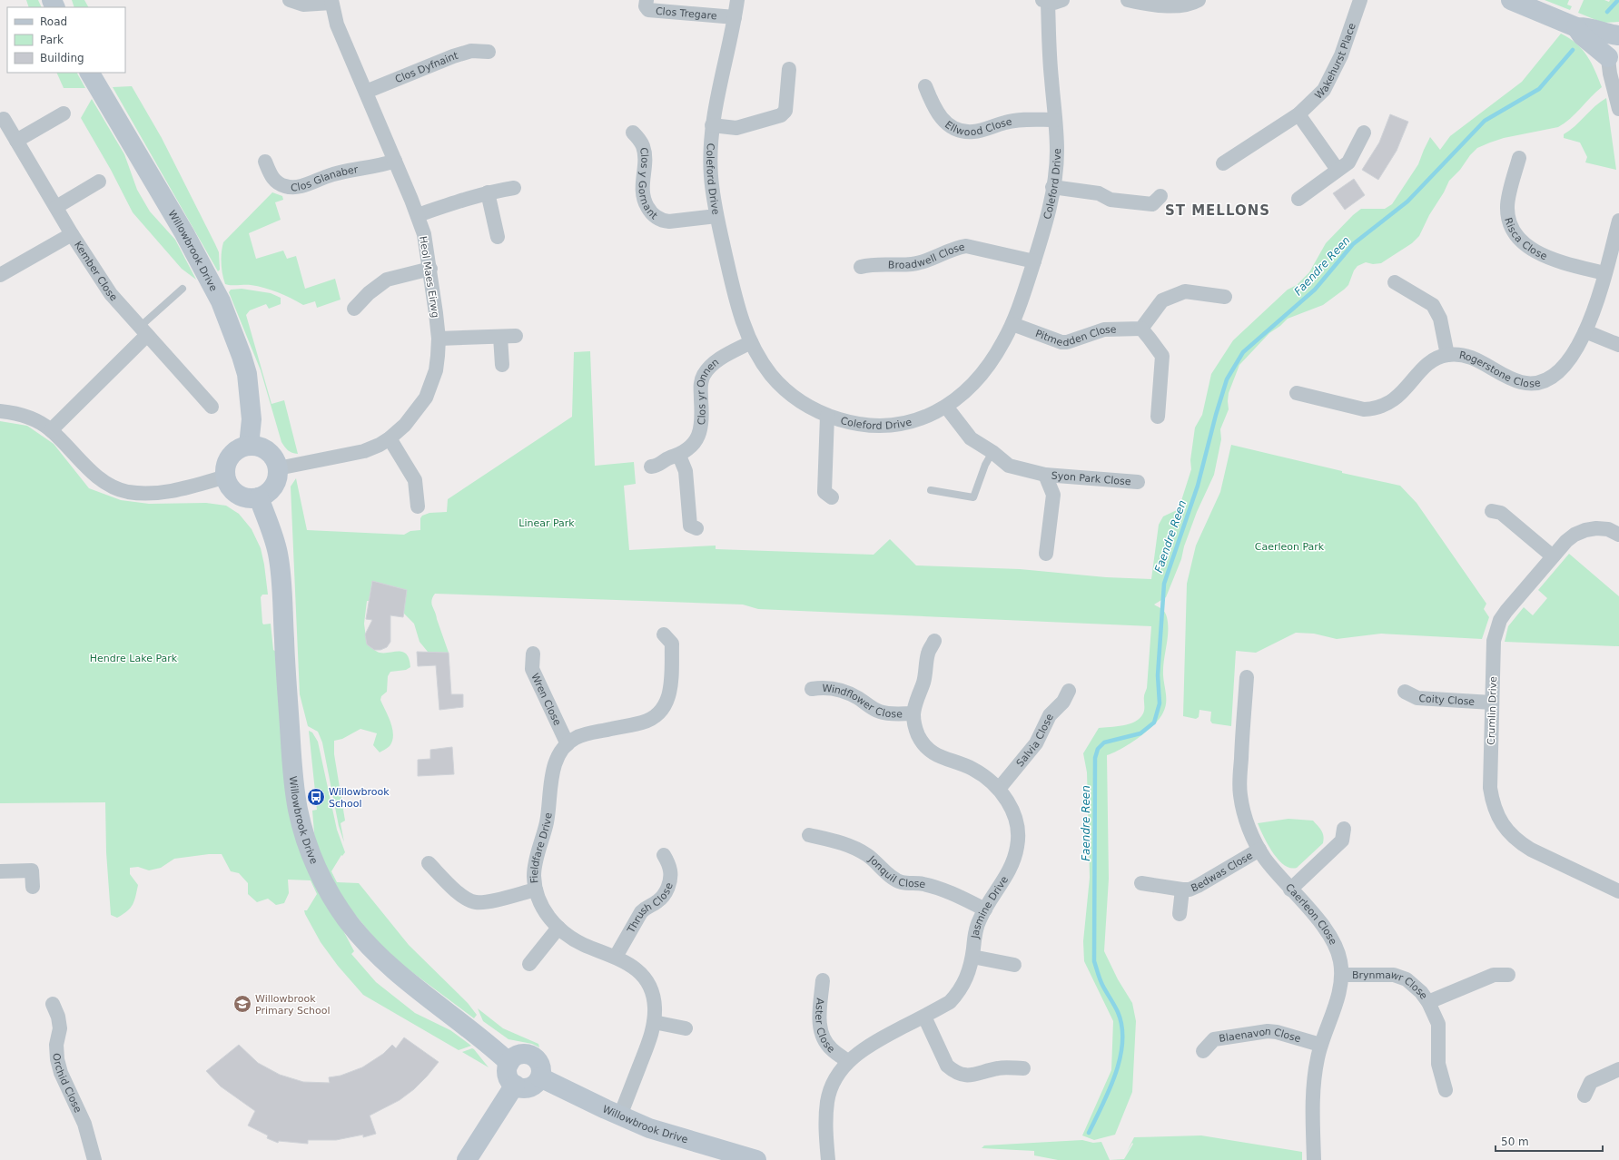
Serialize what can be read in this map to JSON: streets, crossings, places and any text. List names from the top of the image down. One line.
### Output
{"streets":{"street":["Clos Tregare","Wakehurst Place","Clos Dyfnaint","Ellwood Close","Clos Glanaber","Coleford Drive","Clos y Gornant","Risca Close","Willowbrook Drive","Broadwell Close","Kember Close","Heol Maes Eirwg","Pitmedden Close","Rogerstone Close","Clos yr Onnen","Syon Park Close","Wren Close","Coity Close","Windflower Close","Crumlin Drive","Salvia Close","Fieldfare Drive","Jonquil Close","Bedwas Close","Thrush Close","Jasmine Drive","Caerleon Close","Brynmawr Close","Aster Close","Blaenavon Close","Orchid Close"]},"crossings":[["Clos Tregare","Coleford Drive"],["Clos Dyfnaint","Heol Maes Eirwg"],["Ellwood Close","Coleford Drive"],["Clos Glanaber","Heol Maes Eirwg"],["Coleford Drive","Clos y Gornant"],["Coleford Drive","Broadwell Close"],["Coleford Drive","Pitmedden Close"],["Coleford Drive","Clos yr Onnen"],["Coleford Drive","Syon Park Close"],["Risca Close","Rogerstone Close"],["Willowbrook Drive","Heol Maes Eirwg"],["Willowbrook Drive","Fieldfare Drive"],["Wren Close","Fieldfare Drive"],["Coity Close","Crumlin Drive"],["Windflower Close","Jasmine Drive"],["Salvia Close","Jasmine Drive"],["Fieldfare Drive","Thrush Close"],["Jonquil Close","Jasmine Drive"],["Bedwas Close","Caerleon Close"],["Jasmine Drive","Aster Close"],["Caerleon Close","Brynmawr Close"],["Caerleon Close","Blaenavon Close"]],"districts":["ST MELLONS"],"water":["Faendre Reen"],"parks":["Linear Park","Caerleon Park","Hendre Lake Park"],"places":{"bus stop":["Willowbrook School"],"school or university":["Willowbrook Primary School"]},"legend":["Road","Park","Building"],"scale_bar":"50 m"}
